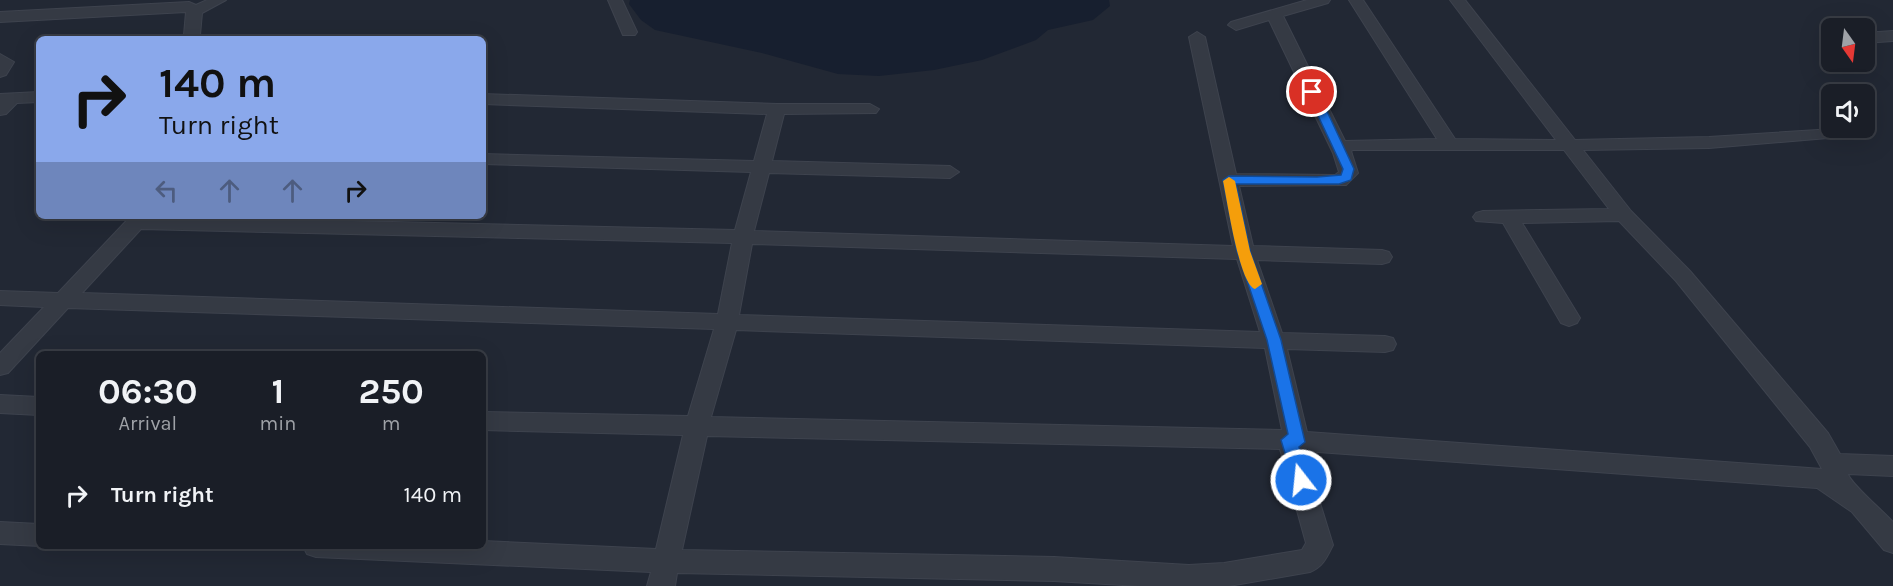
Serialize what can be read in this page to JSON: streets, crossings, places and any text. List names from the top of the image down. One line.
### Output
{"north":"bottom","page":{"turn":["140 m","Turn right"],"eta":["06:30","Arrival","1","min","250","m"],"list":[{"name":"Turn right","value":"140 m"}]}}
